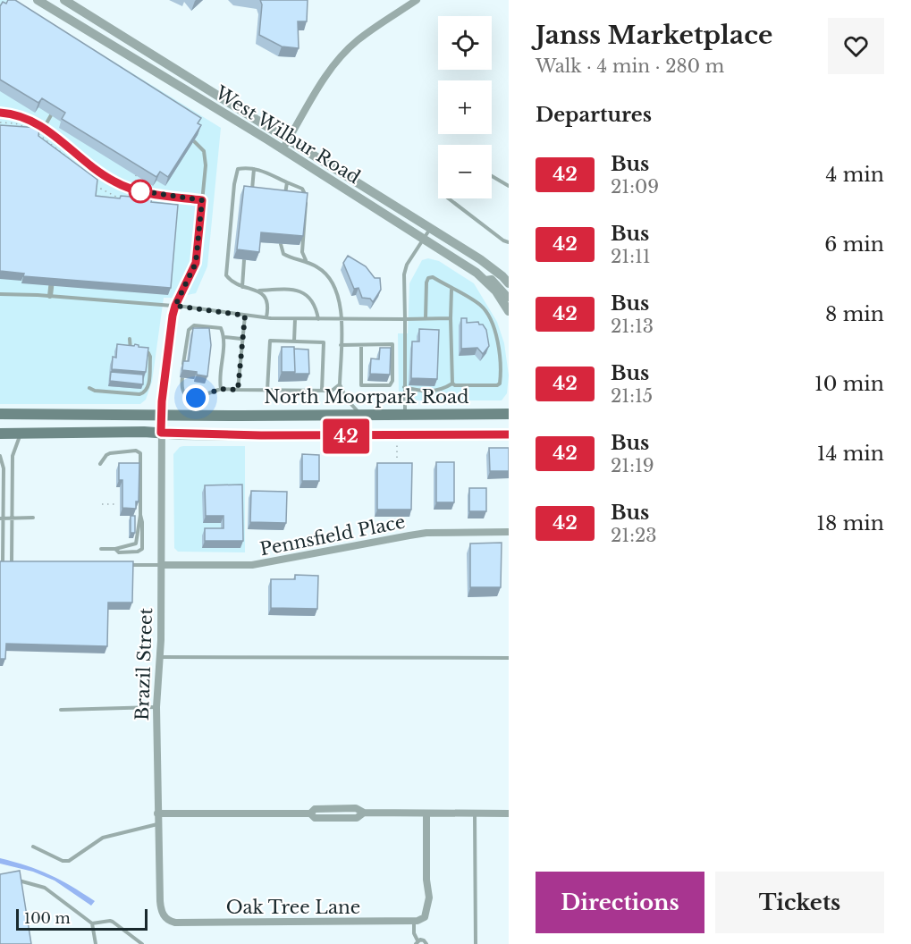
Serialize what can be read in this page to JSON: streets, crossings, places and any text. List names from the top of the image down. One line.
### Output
{"streets":{"main road":["North Moorpark Road"],"street":["West Wilbur Road","Pennsfield Place","Brazil Street","Oak Tree Lane"]},"crossings":[["North Moorpark Road","Brazil Street"],["Pennsfield Place","Brazil Street"],["Brazil Street","Oak Tree Lane"]],"lines":["bus line 42"],"scale_bar":"100 m","page":{"on_map":"42","heading":[["Janss Marketplace","Walk · 4 min · 280 m"],"Departures"],"map_buttons":["+","−"],"list":[{"mark":"42","name":"Bus","note":"21:09","value":"4 min"},{"mark":"42","name":"Bus","note":"21:11","value":"6 min"},{"mark":"42","name":"Bus","note":"21:13","value":"8 min"},{"mark":"42","name":"Bus","note":"21:15","value":"10 min"},{"mark":"42","name":"Bus","note":"21:19","value":"14 min"},{"mark":"42","name":"Bus","note":"21:23","value":"18 min"}],"buttons":["Directions","Tickets"],"scale":"100 m"}}
